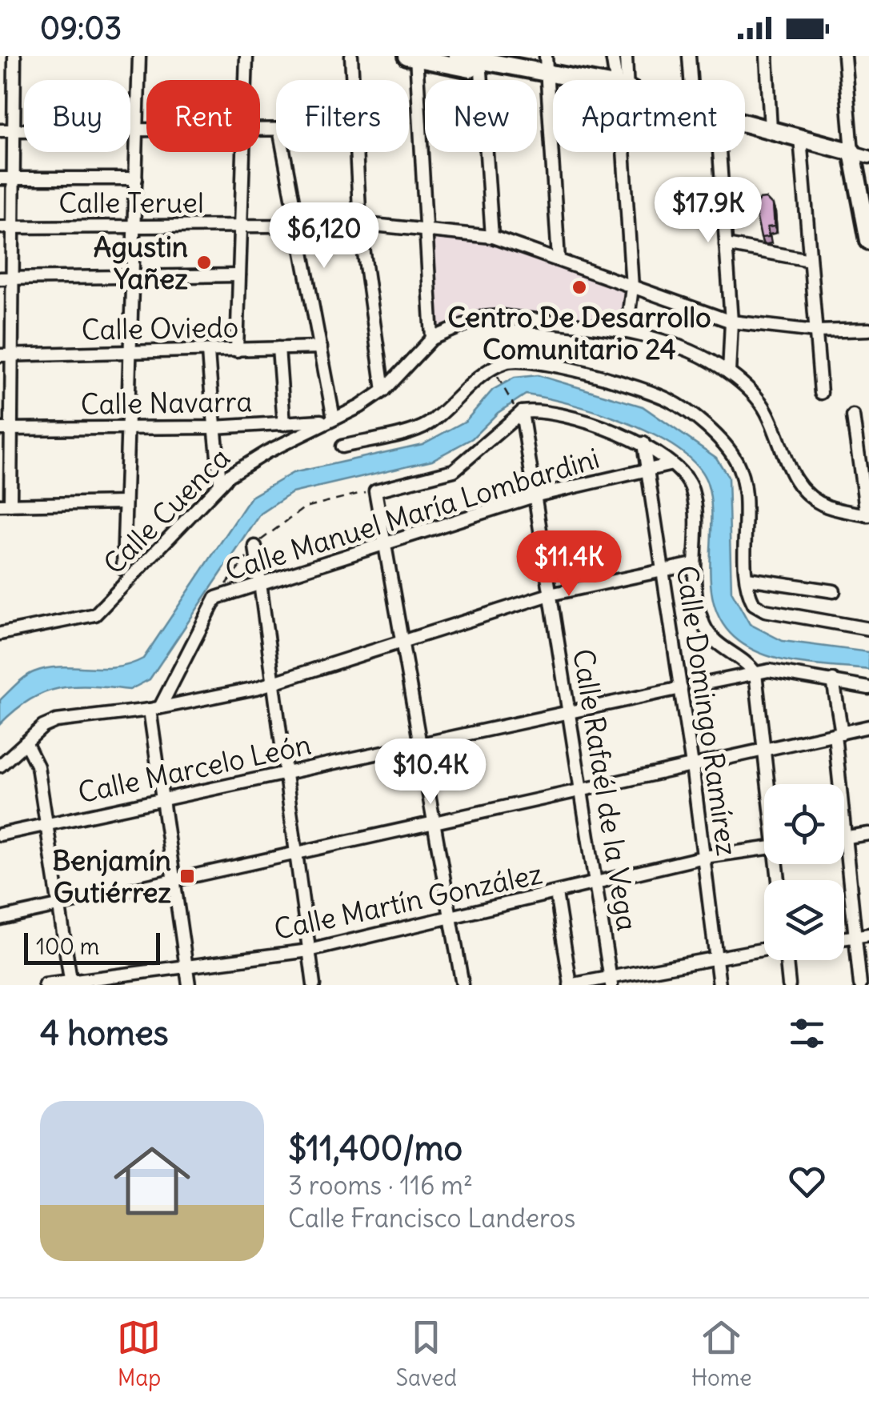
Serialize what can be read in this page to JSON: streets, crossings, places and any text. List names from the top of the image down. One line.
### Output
{"streets":{"street":["Calle Teruel","Calle Oviedo","Calle Navarra","Calle Cuenca","Calle Manuel María Lombardini","Calle Domingo Ramírez","Calle Marcelo León","Calle Rafaél de la Vega","Calle Martín González"]},"crossings":[["Calle Navarra","Calle Cuenca"],["Calle Manuel María Lombardini","Calle Domingo Ramírez"],["Calle Manuel María Lombardini","Calle Rafaél de la Vega"],["Calle Domingo Ramírez","Calle Marcelo León"],["Calle Domingo Ramírez","Calle Martín González"],["Calle Marcelo León","Calle Rafaél de la Vega"],["Calle Rafaél de la Vega","Calle Martín González"]],"places":{"other":["Agustin Yañez","Centro De Desarrollo Comunitario 24"],"transit":["Benjamín Gutiérrez"]},"scale_bar":"100 m","page":{"status":"09:03","chip":["Buy","Rent","Filters","New","Apartment"],"price":["$17.9K","$6,120","$11.4K","$10.4K"],"scale":"100 m","heading":"4 homes","list":[{"name":"$11,400/mo","note":"3 rooms · 116 m² · Calle Francisco Landeros"}],"tabs":["Map","Saved","Home"]}}
